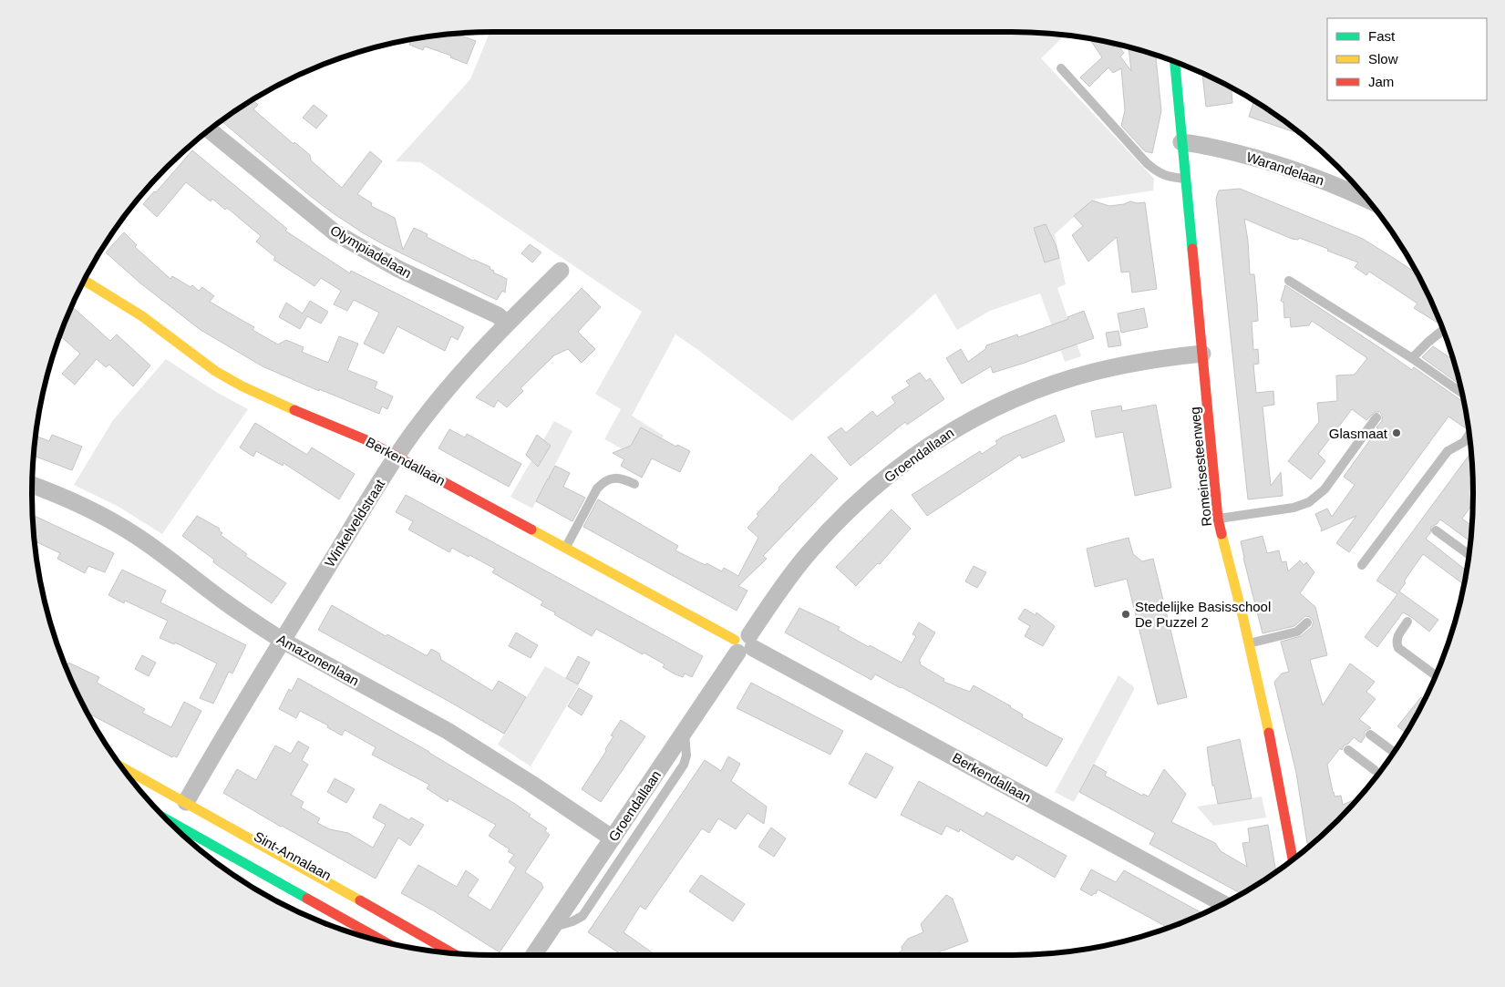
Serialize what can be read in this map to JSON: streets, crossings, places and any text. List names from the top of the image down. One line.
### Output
{"streets":{"street":["Warandelaan","Olympiadelaan","Groendallaan","Berkendallaan","Romeinsesteenweg","Winkelveldstraat","Amazonenlaan","Sint-Annalaan"]},"crossings":[["Warandelaan","Romeinsesteenweg"],["Olympiadelaan","Winkelveldstraat"],["Groendallaan","Berkendallaan"],["Groendallaan","Romeinsesteenweg"],["Groendallaan","Amazonenlaan"],["Berkendallaan","Winkelveldstraat"],["Winkelveldstraat","Amazonenlaan"],["Winkelveldstraat","Sint-Annalaan"]],"places":["Glasmaat","Stedelijke Basisschool De Puzzel 2"],"legend":["Fast","Slow","Jam"]}
